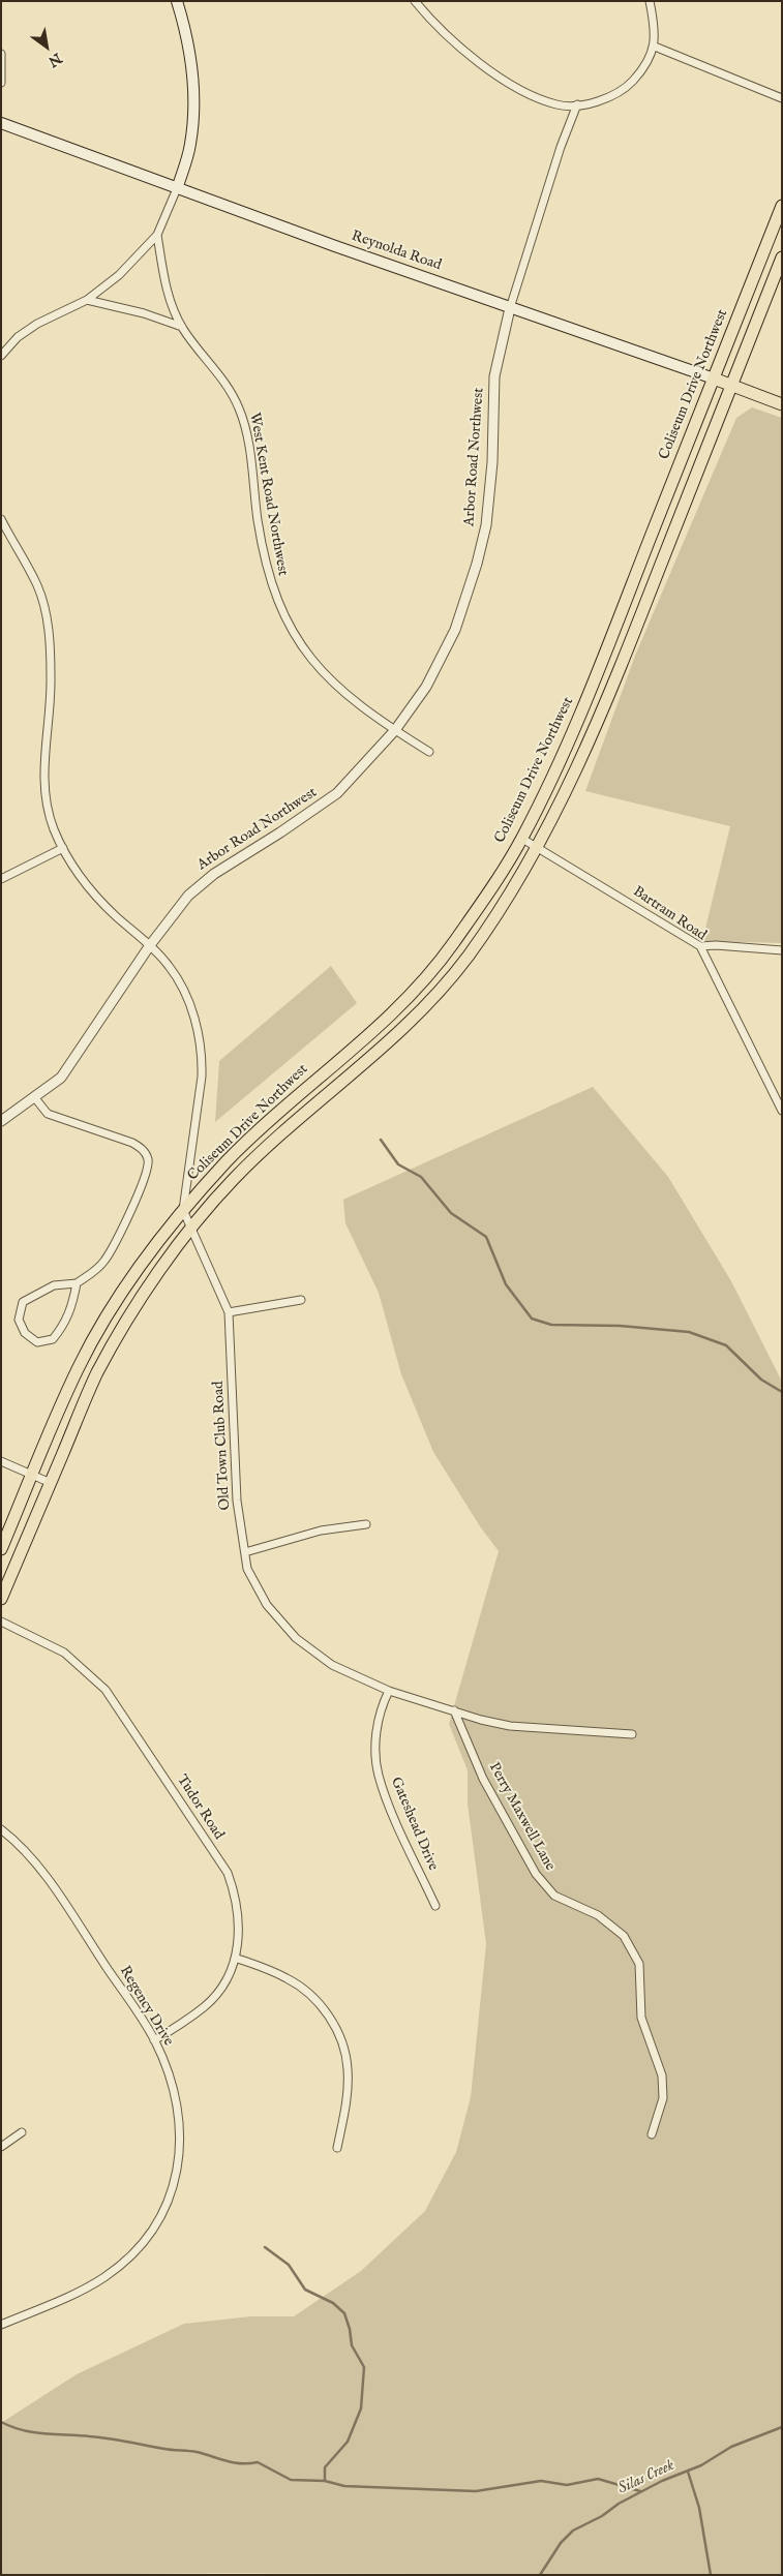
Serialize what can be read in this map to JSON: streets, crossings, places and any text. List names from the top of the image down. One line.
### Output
{"streets":{"main road":["Reynolda Road","Coliseum Drive Northwest"],"street":["Arbor Road Northwest","West Kent Road Northwest","Bartram Road","Old Town Club Road","Tudor Road","Perry Maxwell Lane","Gateshead Drive","Regency Drive"]},"crossings":[["Reynolda Road","Coliseum Drive Northwest"],["Reynolda Road","Arbor Road Northwest"],["Coliseum Drive Northwest","Bartram Road"],["Coliseum Drive Northwest","Old Town Club Road"],["Arbor Road Northwest","West Kent Road Northwest"],["Old Town Club Road","Perry Maxwell Lane"],["Old Town Club Road","Gateshead Drive"],["Tudor Road","Regency Drive"]],"water":["Silas Creek"],"north":"bottom right"}
